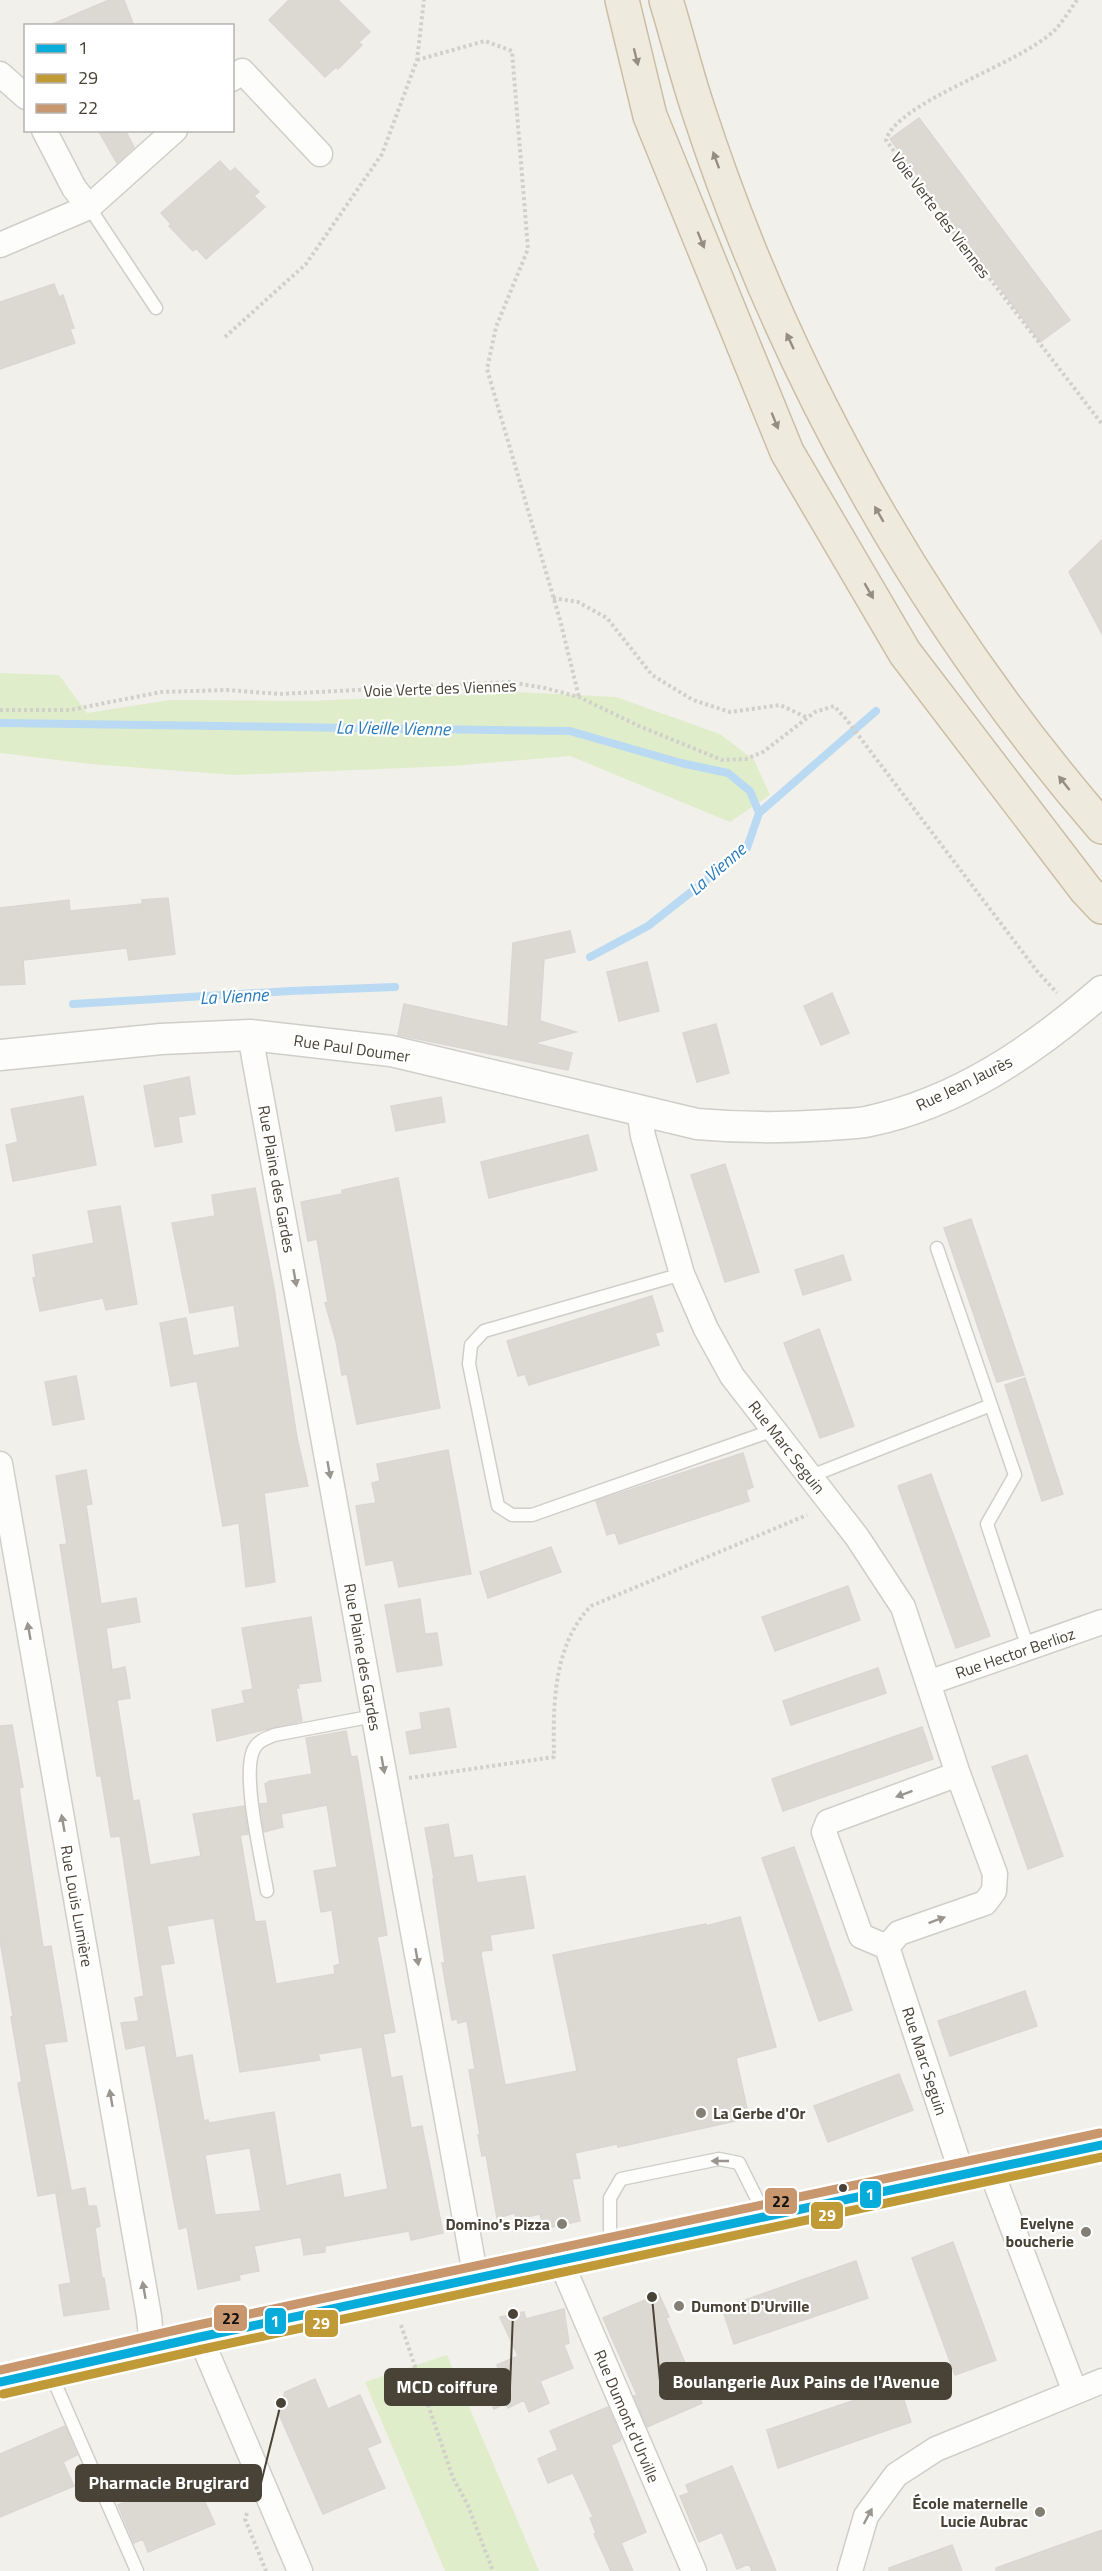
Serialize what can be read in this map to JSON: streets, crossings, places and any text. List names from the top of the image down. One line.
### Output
{"streets":{"street":["Rue Paul Doumer","Rue Jean Jaurès","Rue Plaine des Gardes","Rue Marc Seguin","Rue Hector Berlioz","Rue Louis Lumière","Rue Dumont d'Urville"],"path":["Voie Verte des Viennes"]},"crossings":[["Voie Verte des Viennes","Rue Jean Jaurès"],["Rue Paul Doumer","Rue Jean Jaurès"],["Rue Paul Doumer","Rue Plaine des Gardes"],["Rue Paul Doumer","Rue Marc Seguin"],["Rue Marc Seguin","Rue Hector Berlioz"]],"one_way":["Rue Plaine des Gardes","Rue Louis Lumière"],"water":["La Vieille Vienne","La Vienne"],"places":["La Gerbe d'Or","Domino's Pizza","Evelyne boucherie","Boulangerie Aux Pains de l'Avenue","Dumont D'Urville","MCD coiffure","Pharmacie Brugirard","École maternelle Lucie Aubrac"],"lines":["transit line 22","transit line 1","transit line 29"],"legend":["1","29","22"]}
